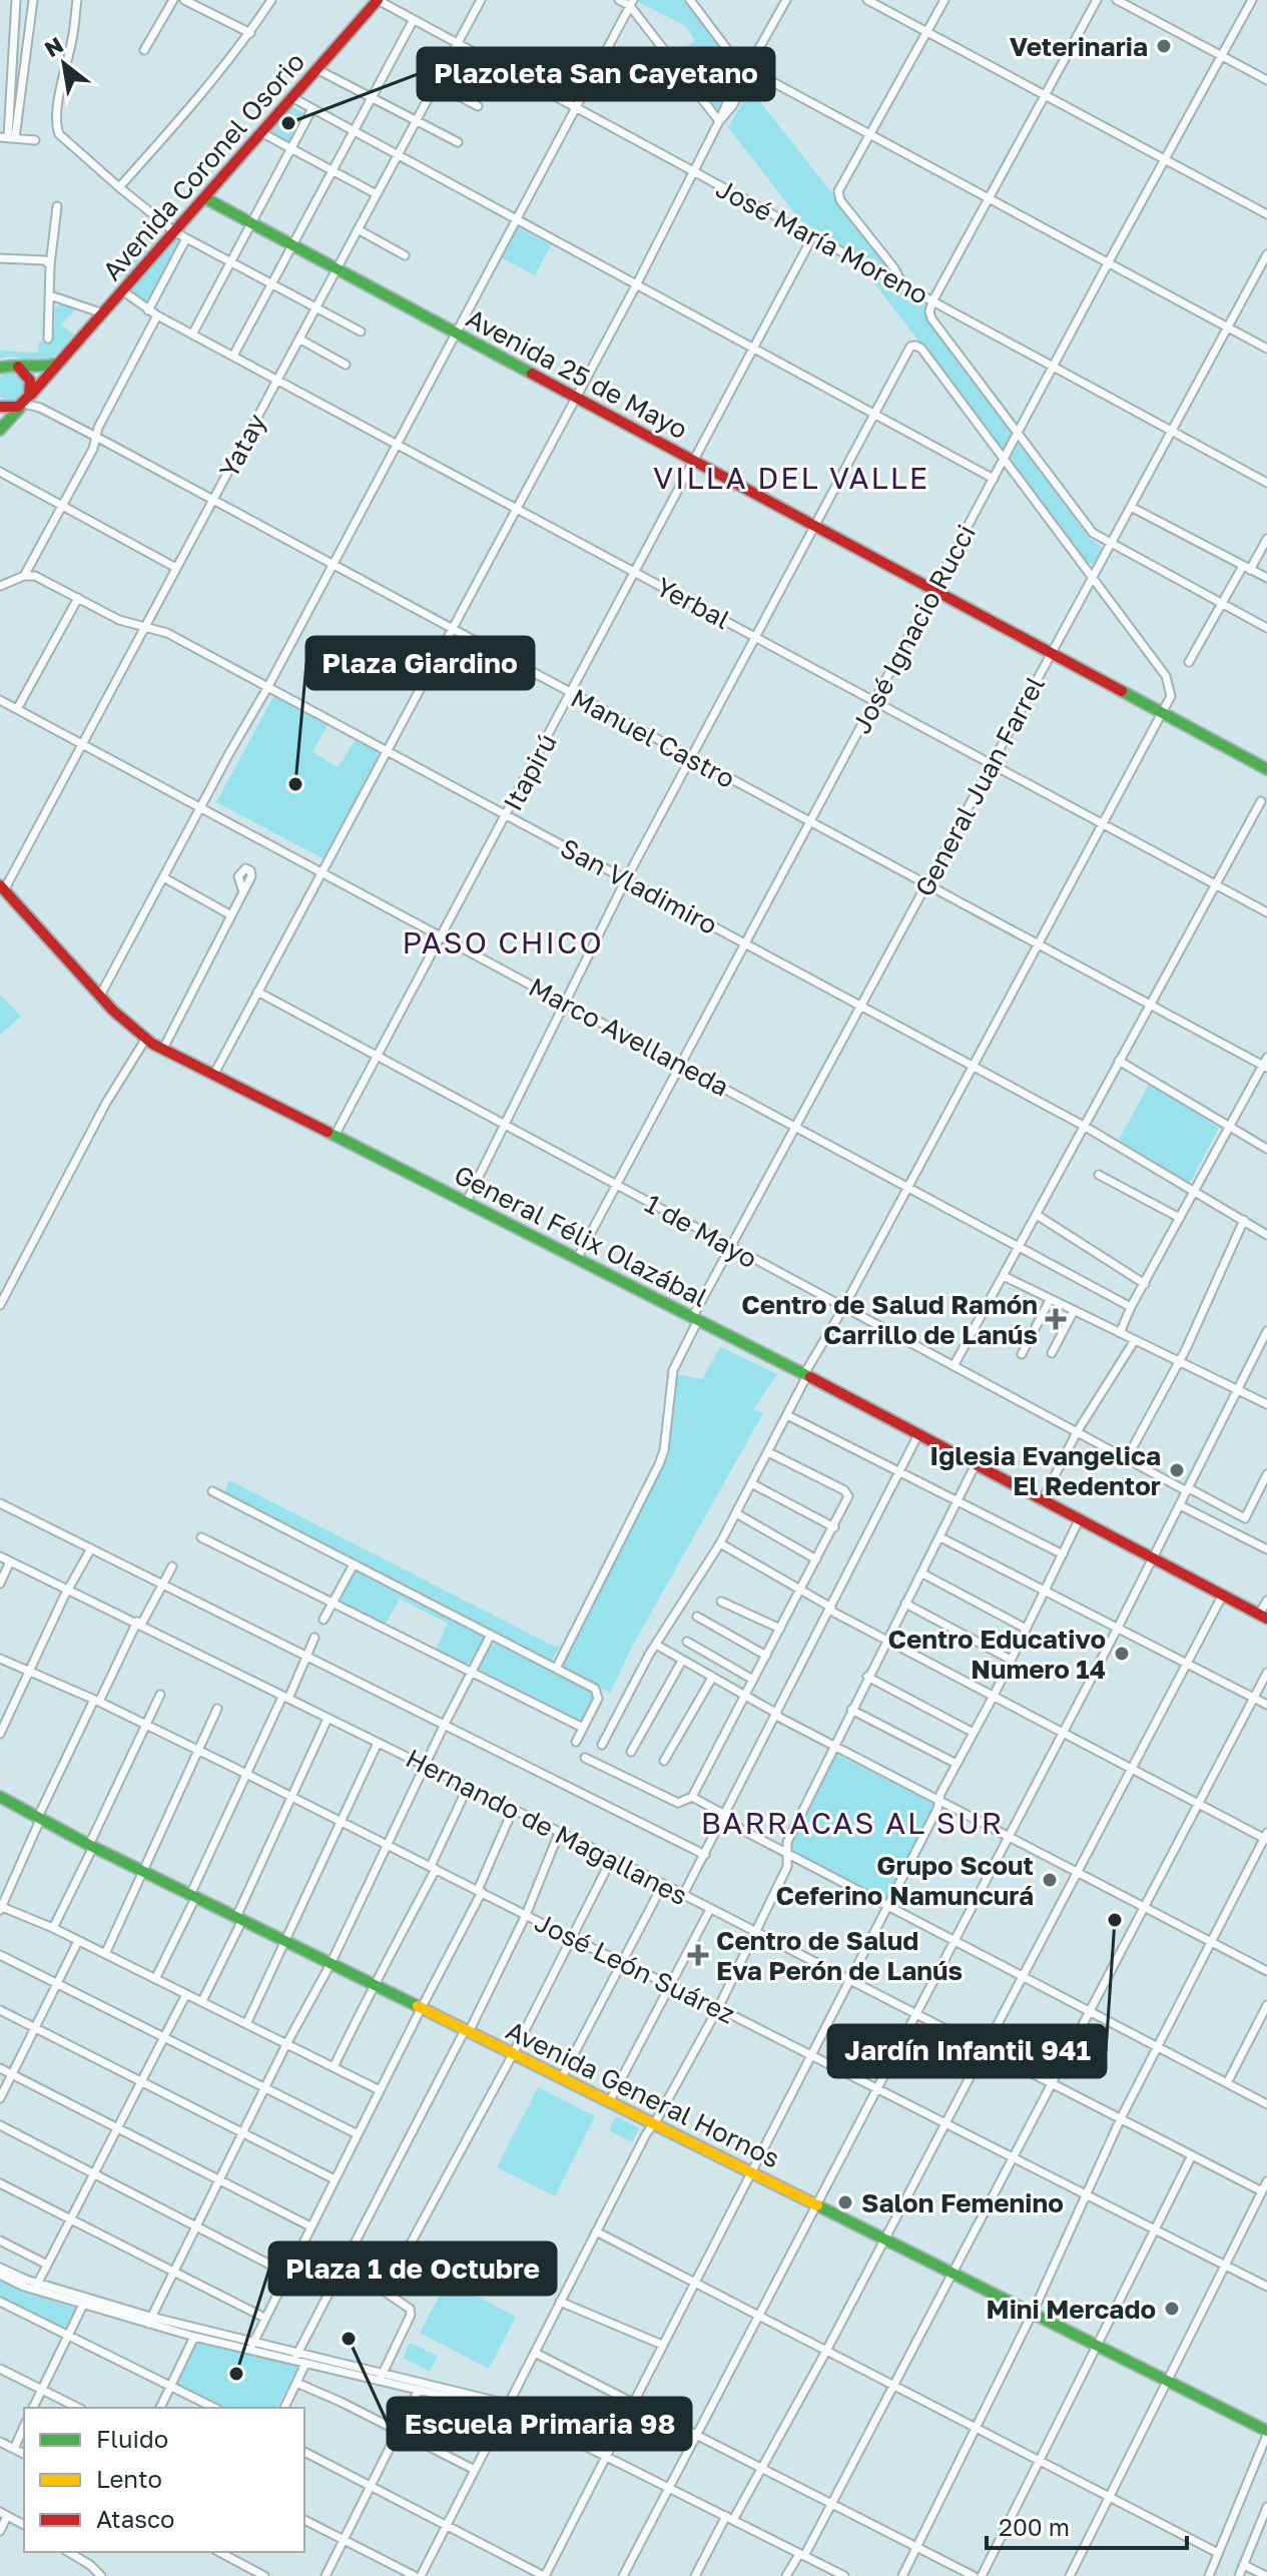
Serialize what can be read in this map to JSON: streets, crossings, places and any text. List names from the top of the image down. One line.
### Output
{"streets":{"street":["Avenida Coronel Osorio","José María Moreno","Avenida 25 de Mayo","Yatay","Yerbal","José Ignacio Rucci","Manuel Castro","Itapirú","General Juan Farrel","San Vladimiro","Marco Avellaneda","1 de Mayo","General Félix Olazábal","Hernando de Magallanes","José León Suárez","Avenida General Hornos"]},"crossings":[["Avenida Coronel Osorio","José María Moreno"],["Avenida Coronel Osorio","Avenida 25 de Mayo"],["Avenida Coronel Osorio","Yerbal"],["Avenida Coronel Osorio","Manuel Castro"],["José María Moreno","Yatay"],["José María Moreno","José Ignacio Rucci"],["José María Moreno","Itapirú"],["José María Moreno","General Juan Farrel"],["Avenida 25 de Mayo","Yatay"],["Avenida 25 de Mayo","José Ignacio Rucci"],["Avenida 25 de Mayo","Itapirú"],["Avenida 25 de Mayo","General Juan Farrel"],["Yatay","Yerbal"],["Yatay","Manuel Castro"],["Yatay","San Vladimiro"],["Yatay","Marco Avellaneda"],["Yatay","General Félix Olazábal"],["Yerbal","José Ignacio Rucci"],["Yerbal","Itapirú"],["Yerbal","General Juan Farrel"],["José Ignacio Rucci","Manuel Castro"],["José Ignacio Rucci","San Vladimiro"],["José Ignacio Rucci","Marco Avellaneda"],["José Ignacio Rucci","1 de Mayo"],["José Ignacio Rucci","General Félix Olazábal"],["Manuel Castro","Itapirú"],["Manuel Castro","General Juan Farrel"],["Itapirú","San Vladimiro"],["Itapirú","Marco Avellaneda"],["Itapirú","1 de Mayo"],["Itapirú","General Félix Olazábal"],["General Juan Farrel","San Vladimiro"],["General Juan Farrel","Marco Avellaneda"],["General Juan Farrel","1 de Mayo"],["General Juan Farrel","General Félix Olazábal"]],"districts":["VILLA DEL VALLE","PASO CHICO","BARRACAS AL SUR"],"places":{"other":["Veterinaria","Plazoleta San Cayetano","Plaza Giardino","Iglesia Evangelica El Redentor","Centro Educativo Numero 14","Grupo Scout Ceferino Namuncurá","Jardín Infantil 941","Salon Femenino","Mini Mercado","Escuela Primaria 98","Plaza 1 de Octubre"],"health":["Centro de Salud Ramón Carrillo de Lanús","Centro de Salud Eva Perón de Lanús"]},"legend":["Fluido","Lento","Atasco"],"scale_bar":"200 m","north":"top left"}
